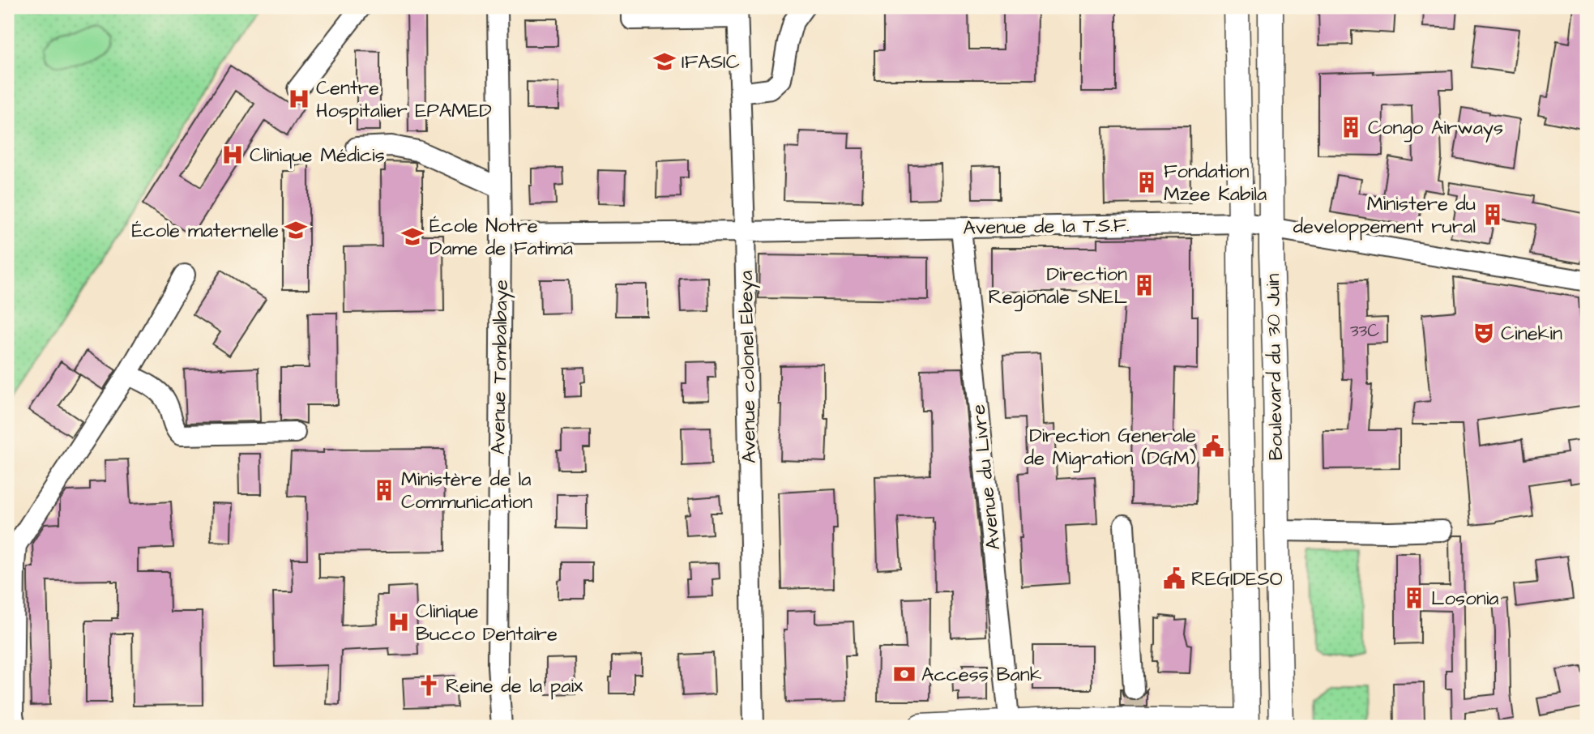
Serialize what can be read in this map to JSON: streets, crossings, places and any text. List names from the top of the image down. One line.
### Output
{"streets":{"main road":["Boulevard du 30 Juin"],"street":["Avenue de la T.S.F.","Avenue Tombalbaye","Avenue colonel Ebeya","Avenue du Livre"]},"crossings":[["Avenue de la T.S.F.","Avenue Tombalbaye"],["Avenue de la T.S.F.","Avenue colonel Ebeya"],["Avenue de la T.S.F.","Boulevard du 30 Juin"],["Avenue de la T.S.F.","Avenue du Livre"]],"places":{"school or university":["IFASIC","École maternelle","École Notre Dame de Fatima"],"hospital":["Centre Hospitalier EPAMED","Clinique Médicis","Clinique Bucco Dentaire"],"building":["Congo Airways","Fondation Mzee Kabila","Ministere du developpement rural","Direction Regionale SNEL","Ministère de la Communication","Losonia"],"theatre":["Cinekin"],"public building":["Direction Generale de Migration (DGM)","REGIDESO"],"bank":["Access Bank"],"church":["Reine de la paix"]},"house_numbers":["33C"]}
